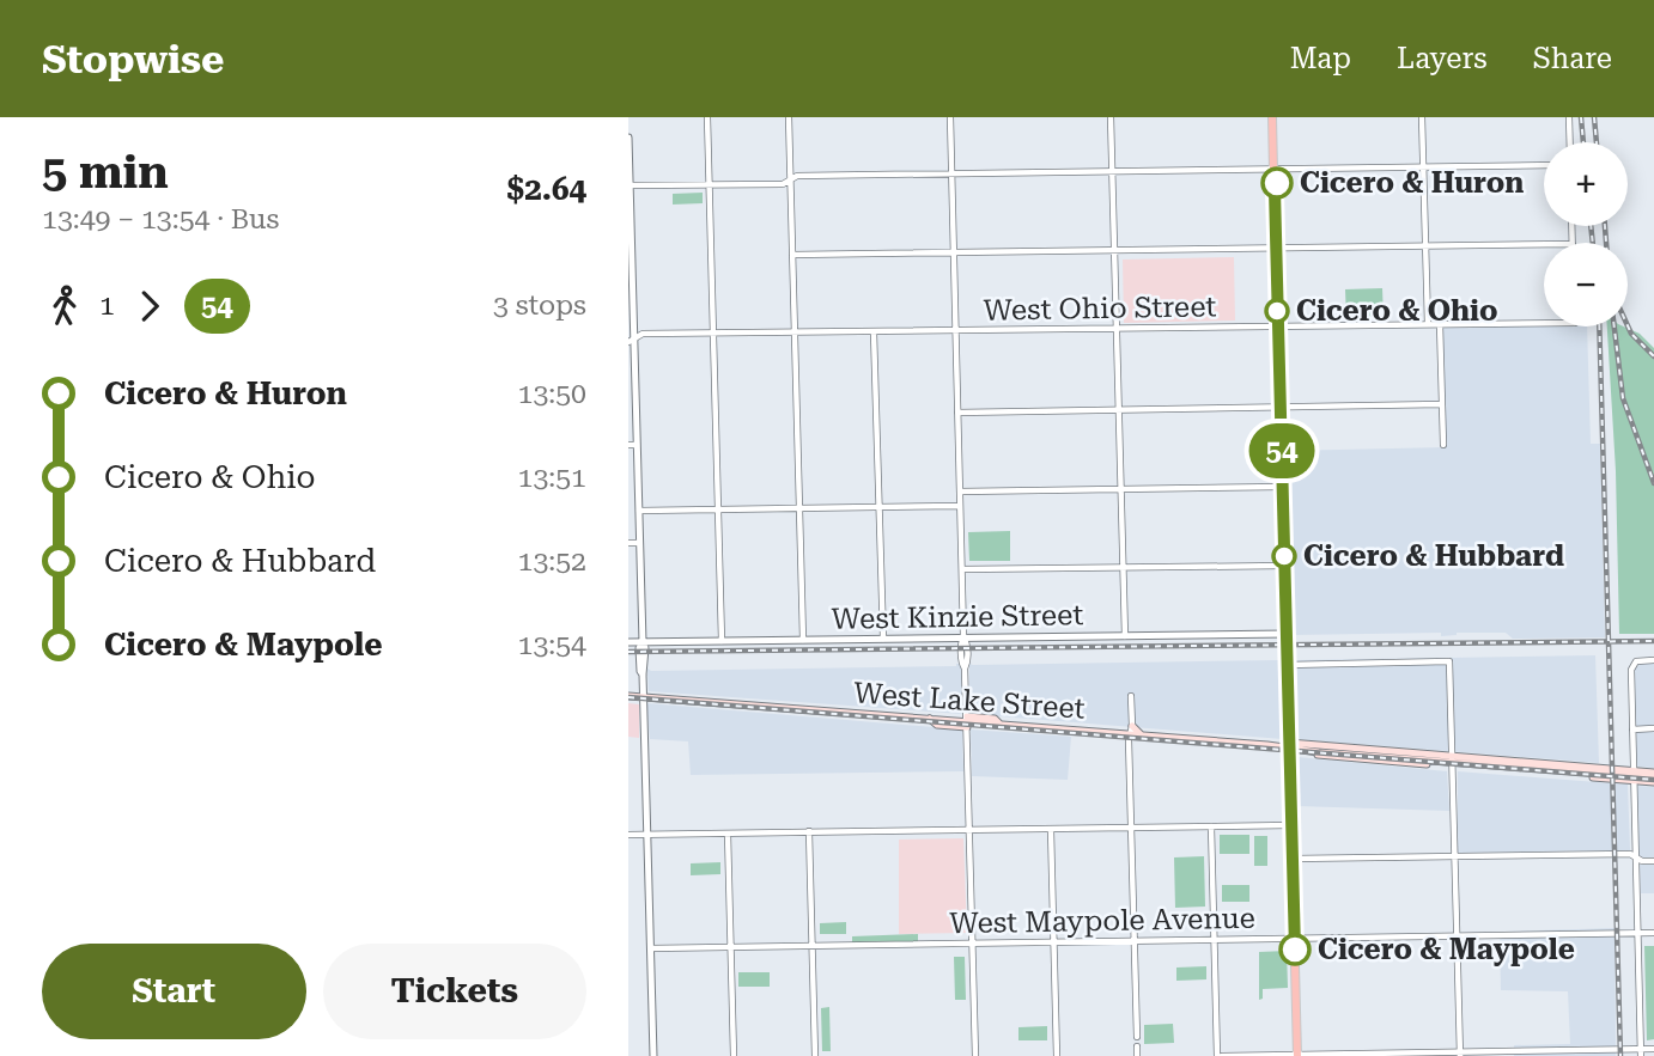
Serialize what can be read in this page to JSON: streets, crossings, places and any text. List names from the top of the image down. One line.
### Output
{"streets":{"main road":["West Lake Street"],"street":["West Ohio Street","West Kinzie Street","West Maypole Avenue"]},"places":["Cicero & Huron","Cicero & Ohio","Cicero & Hubbard","Cicero & Maypole"],"lines":["bus line 54"],"page":{"header":"Stopwise","nav":["Map","Layers","Share"],"heading":["5 min","13:49 – 13:54 · Bus","$2.64"],"on_map":"54","map_buttons":["+","−"],"legs":["1","54","3 stops"],"list":[{"name":"Cicero & Huron","value":"13:50"},{"name":"Cicero & Ohio","value":"13:51"},{"name":"Cicero & Hubbard","value":"13:52"},{"name":"Cicero & Maypole","value":"13:54"}],"buttons":["Start","Tickets"]}}
